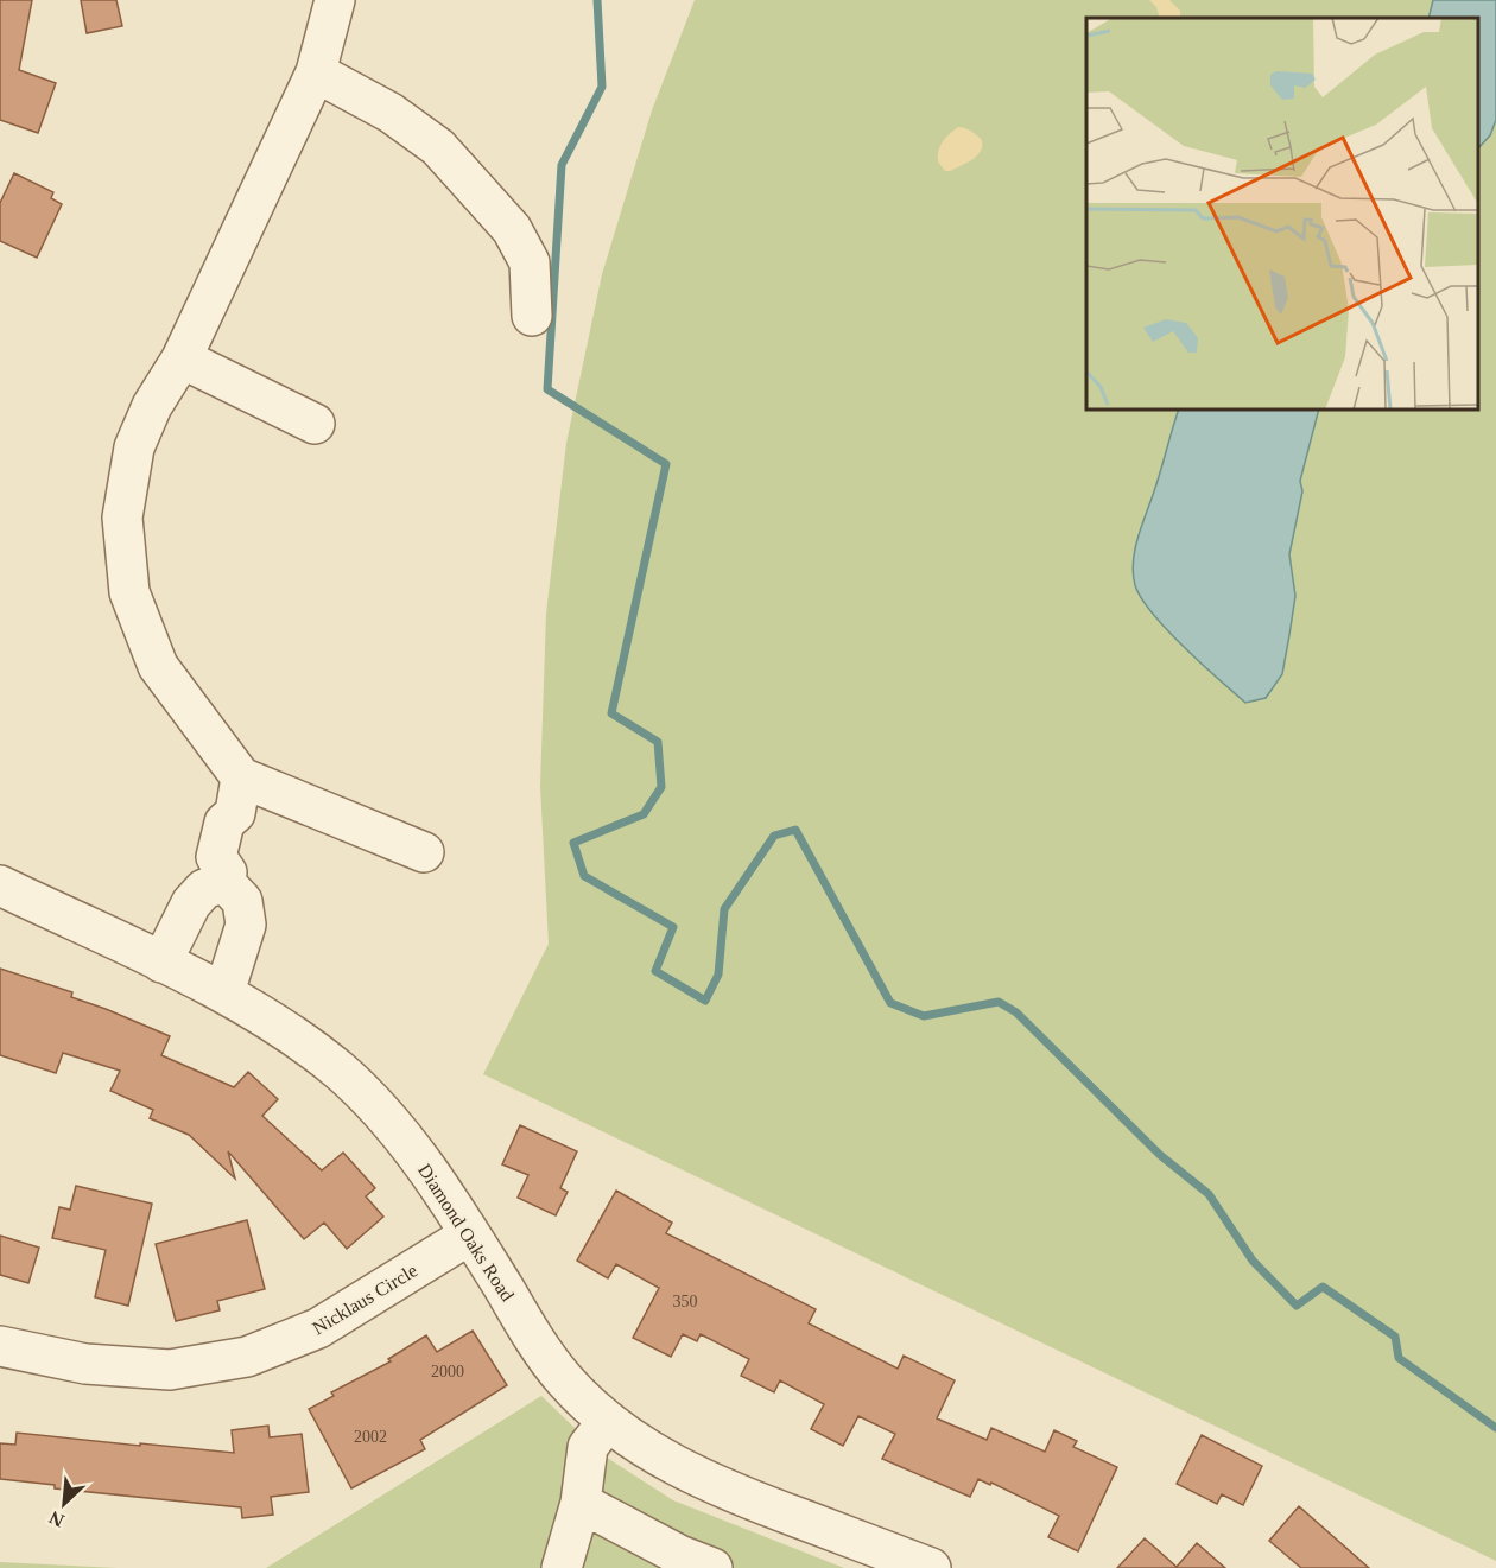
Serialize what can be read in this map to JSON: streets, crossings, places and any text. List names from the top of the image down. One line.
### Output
{"streets":{"street":["Diamond Oaks Road","Nicklaus Circle"]},"crossings":[["Diamond Oaks Road","Nicklaus Circle"]],"house_numbers":["350","2000","2002"],"north":"bottom left"}
